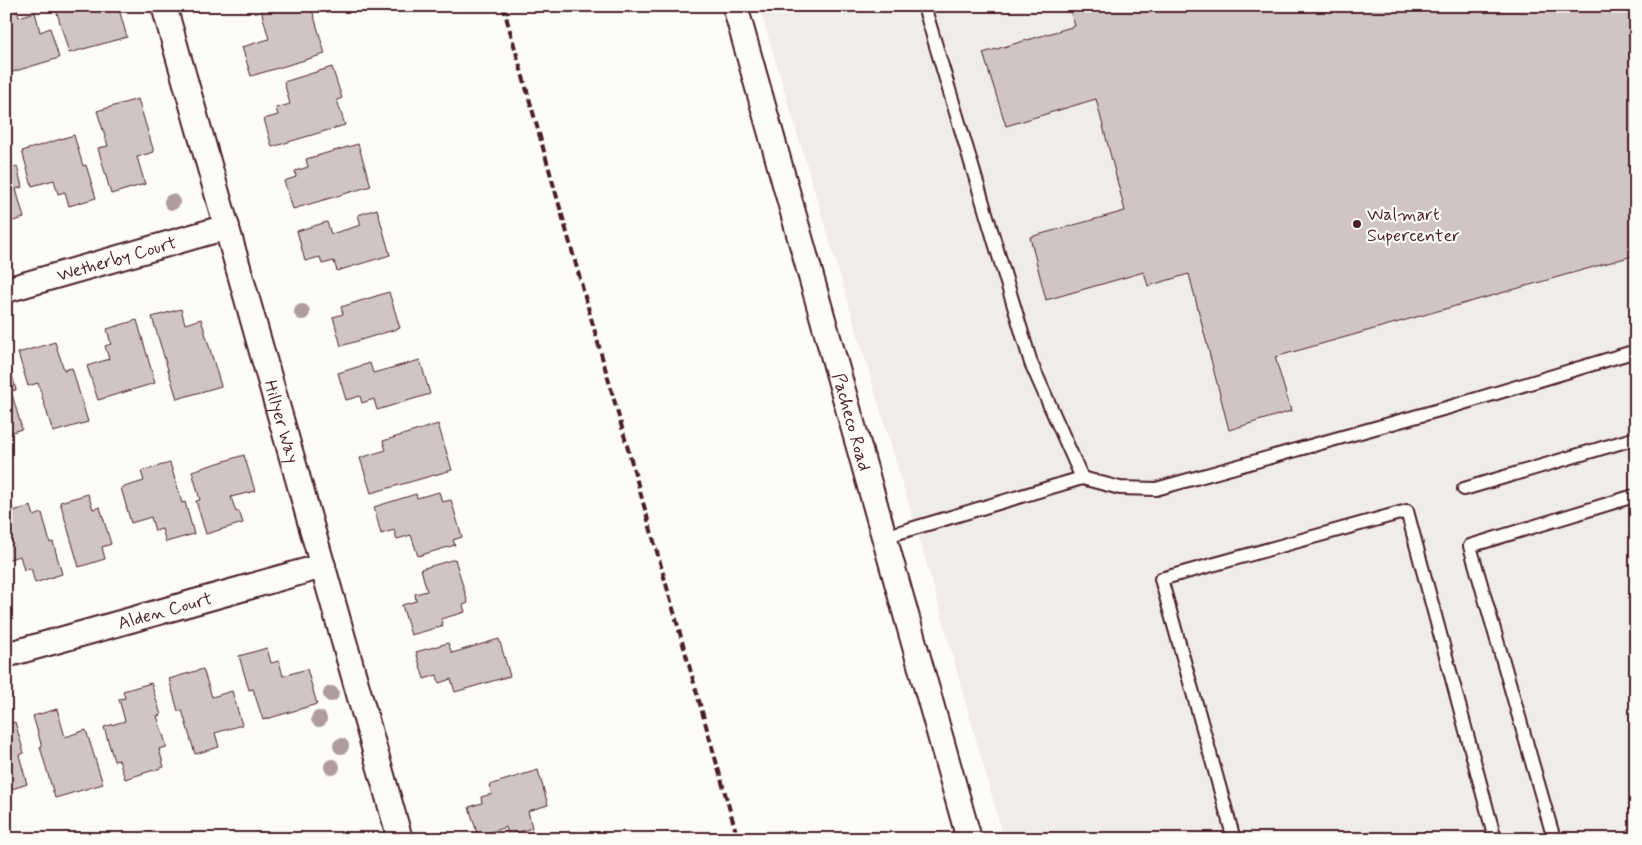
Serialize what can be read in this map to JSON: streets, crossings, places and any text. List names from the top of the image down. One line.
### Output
{"streets":{"street":["Wetherby Court","Hillyer Way","Pacheco Road","Alden Court"]},"crossings":[["Wetherby Court","Hillyer Way"],["Hillyer Way","Alden Court"]],"places":["Walmart Supercenter"]}
